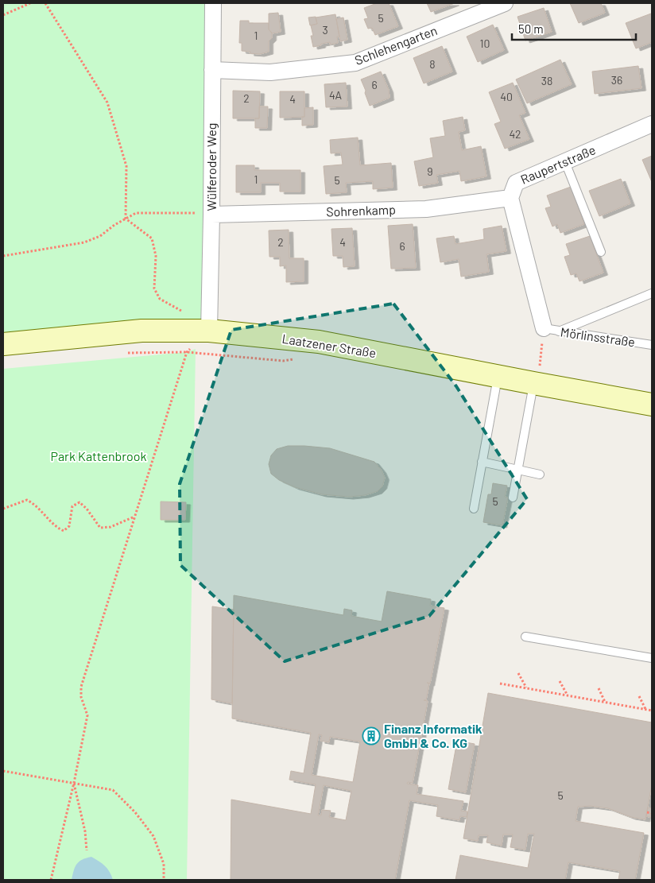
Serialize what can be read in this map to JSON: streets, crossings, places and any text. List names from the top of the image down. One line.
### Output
{"streets":{"main road":["Laatzener Straße"],"street":["Schlehengarten","Raupertstraße","Wülferoder Weg","Sohrenkamp"],"lane":["Mörlinsstraße"]},"crossings":[["Schlehengarten","Wülferoder Weg"],["Raupertstraße","Sohrenkamp"],["Raupertstraße","Mörlinsstraße"],["Wülferoder Weg","Sohrenkamp"],["Wülferoder Weg","Laatzener Straße"]],"parks":["Park Kattenbrook"],"places":{"building":["Finanz Informatik GmbH & Co. KG"]},"house_numbers":["5","3","1","10","8","36","38","6","4A","40","2","4","42","9","1","5","2","4","6","5","5"],"scale_bar":"50 m"}
